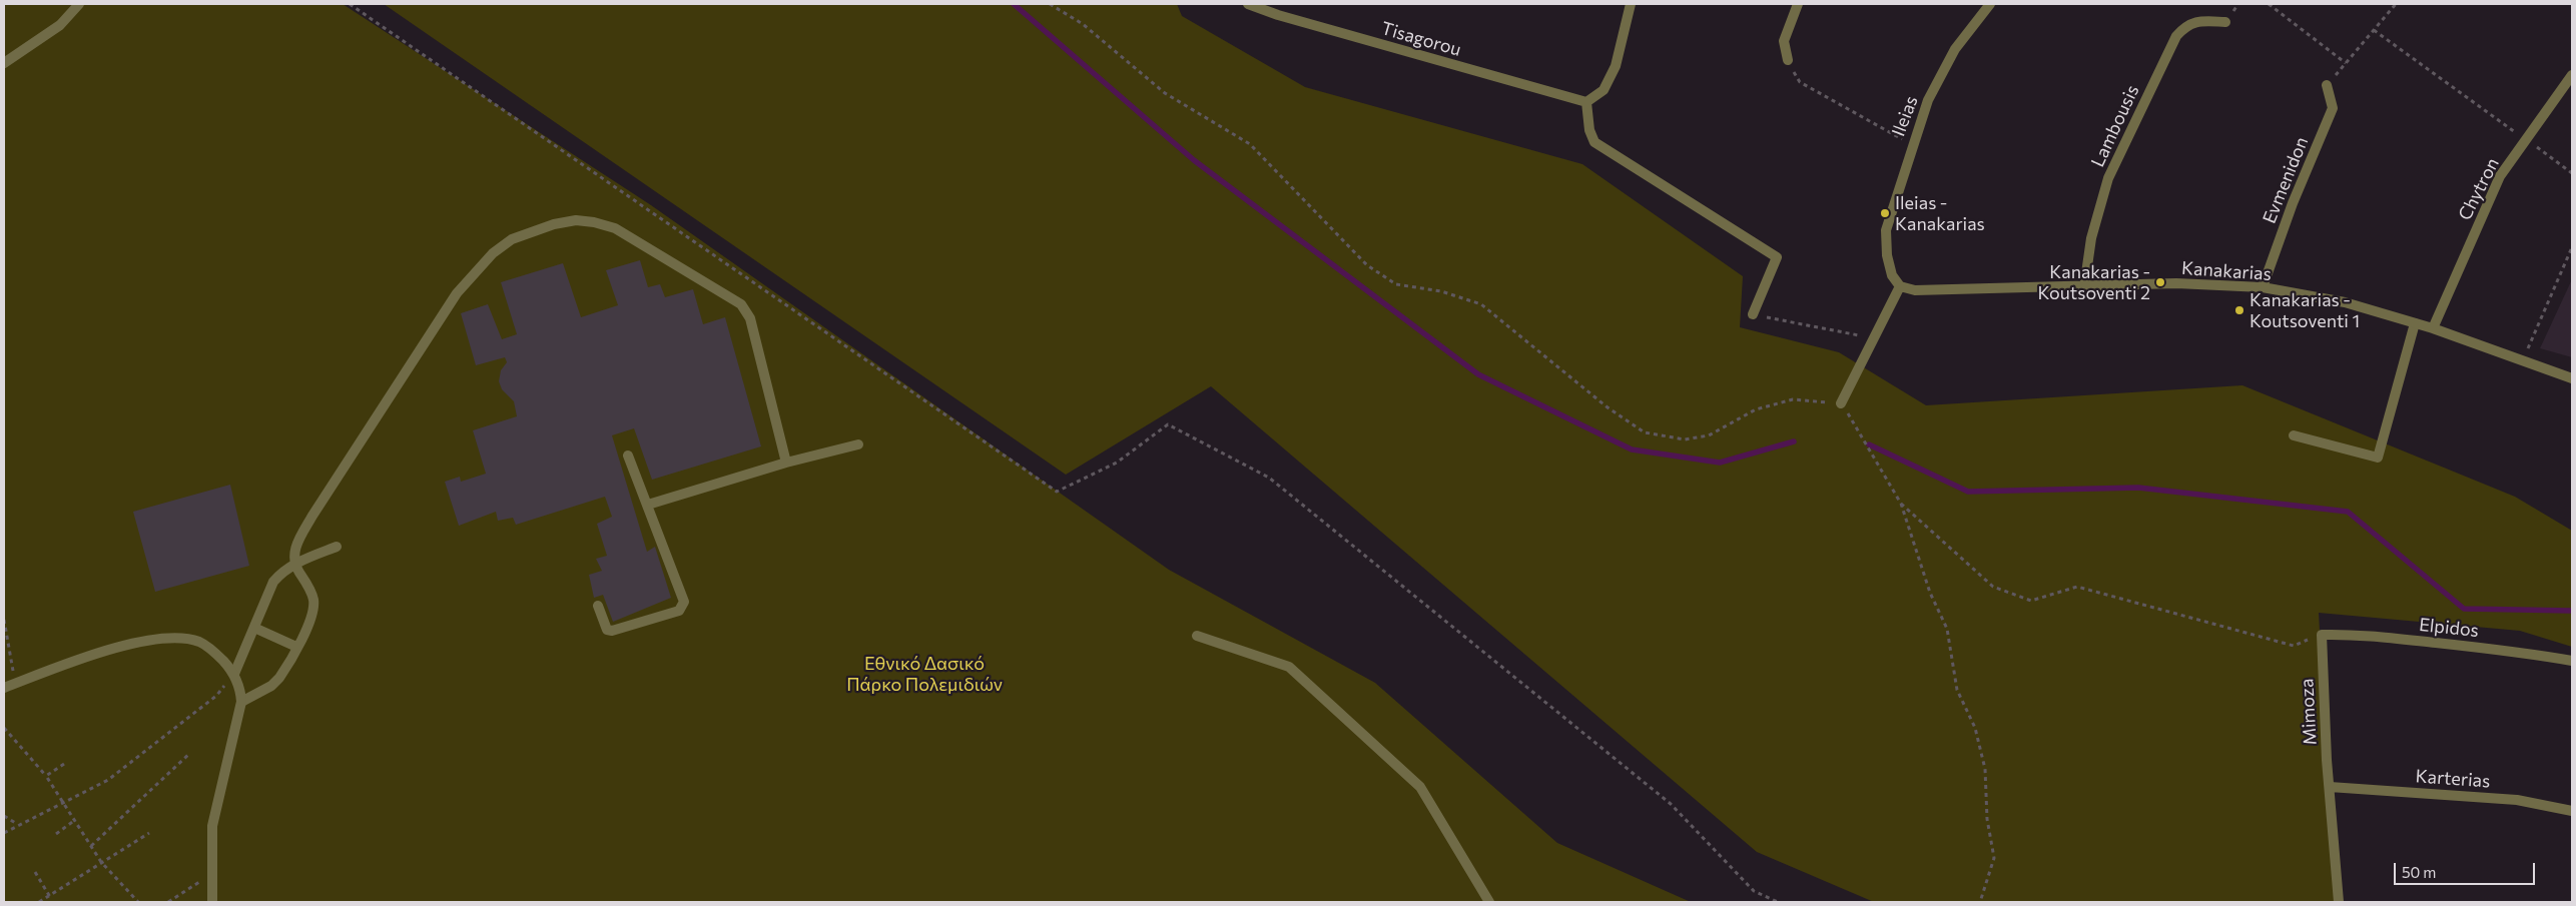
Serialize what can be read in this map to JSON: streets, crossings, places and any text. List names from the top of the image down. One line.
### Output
{"streets":{"street":["Tisagorou","Ileias","Lambousis","Evmenidon","Chytron","Kanakarias","Elpidos","Mimoza","Karterias"]},"crossings":[["Ileias","Kanakarias"],["Lambousis","Kanakarias"],["Evmenidon","Kanakarias"],["Chytron","Kanakarias"],["Elpidos","Mimoza"],["Mimoza","Karterias"]],"parks":["Εθνικό Δασικό Πάρκο Πολεμιδιών"],"places":["Ileias - Kanakarias","Kanakarias - Koutsoventi 2","Kanakarias - Koutsoventi 1"],"scale_bar":"50 m"}
